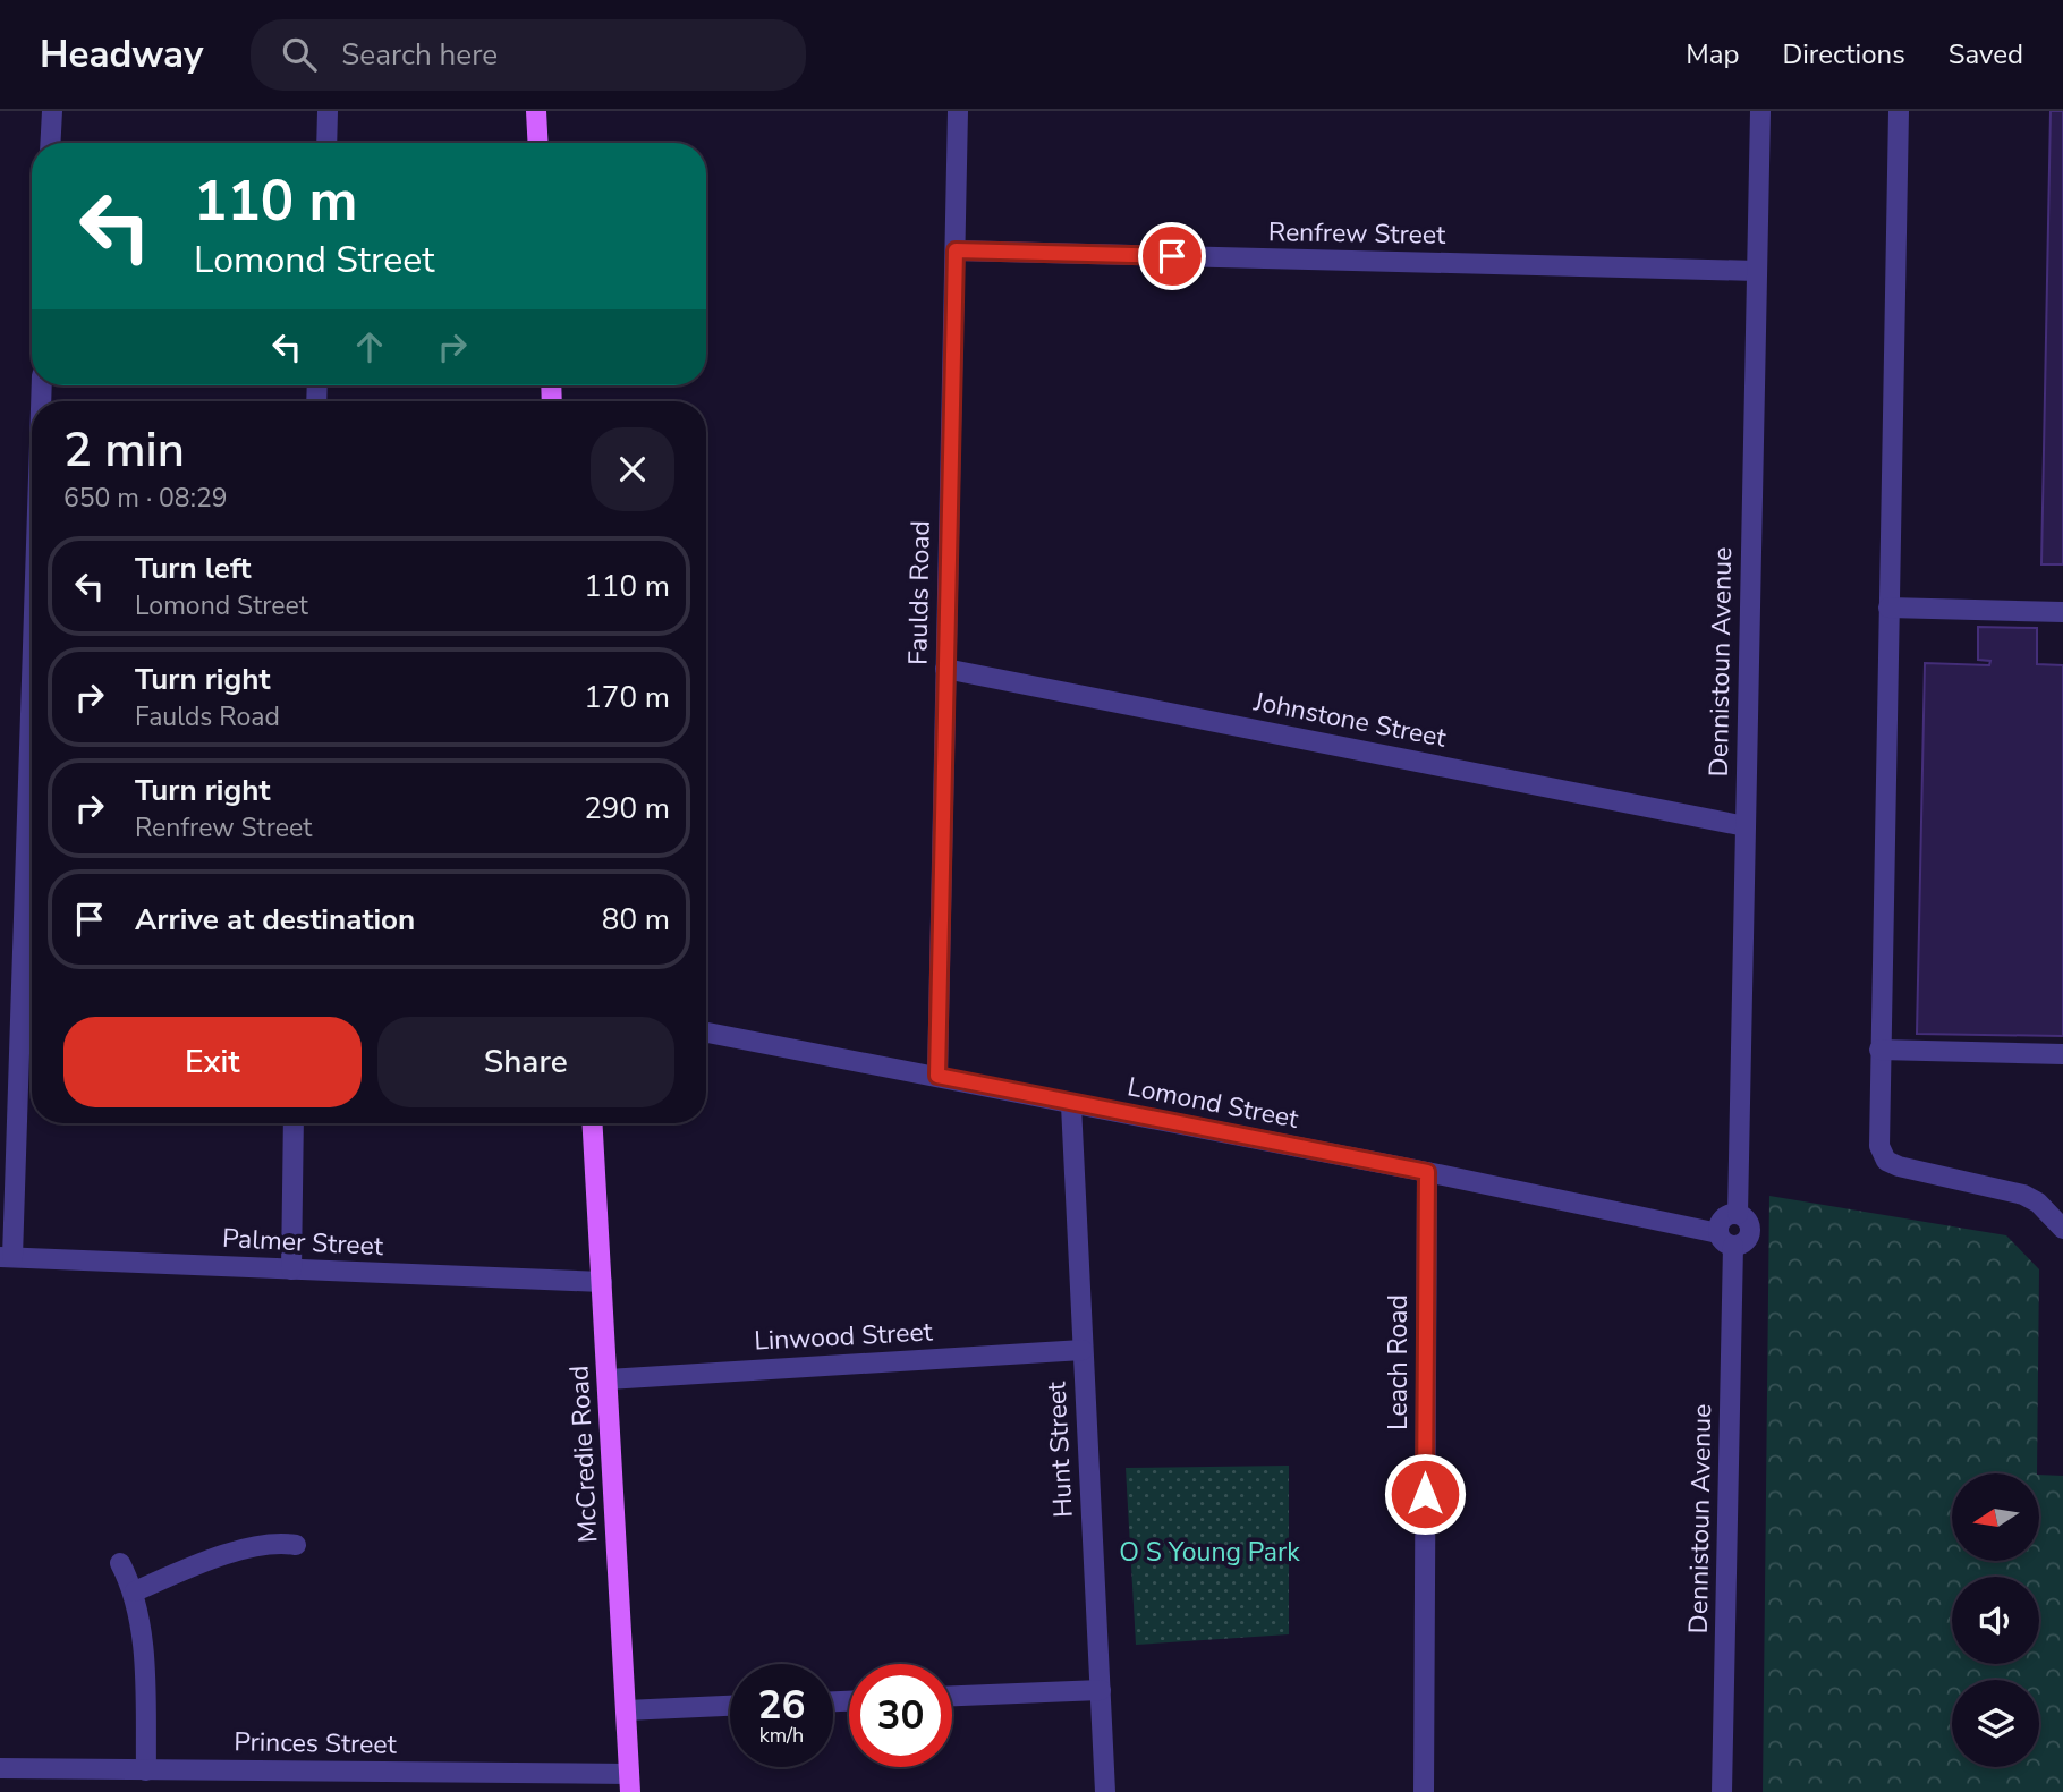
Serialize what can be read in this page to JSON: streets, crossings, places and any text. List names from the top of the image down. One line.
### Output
{"streets":{"main road":["McCredie Road"],"street":["Renfrew Street","Faulds Road","Dennistoun Avenue","Johnstone Street","Lomond Street","Palmer Street","Linwood Street","Leach Road","Hunt Street","Princes Street"]},"crossings":[["Renfrew Street","Faulds Road"],["Renfrew Street","Dennistoun Avenue"],["Faulds Road","Johnstone Street"],["Faulds Road","Lomond Street"],["Dennistoun Avenue","Johnstone Street"],["Dennistoun Avenue","Lomond Street"],["Lomond Street","Leach Road"],["Lomond Street","Hunt Street"],["Palmer Street","McCredie Road"],["Linwood Street","Hunt Street"],["Linwood Street","McCredie Road"],["McCredie Road","Princes Street"]],"parks":["O S Young Park"],"north":"left","page":{"header":"Headway","search":"Search here","nav":["Map","Directions","Saved"],"turn":["110 m","Lomond Street"],"heading":["2 min","650 m · 08:29"],"list":[{"name":"Turn left","note":"Lomond Street","value":"110 m"},{"name":"Turn right","note":"Faulds Road","value":"170 m"},{"name":"Turn right","note":"Renfrew Street","value":"290 m"},{"name":"Arrive at destination","value":"80 m"}],"buttons":["Exit","Share"],"speed":"26 km/h","limit":"30"}}
